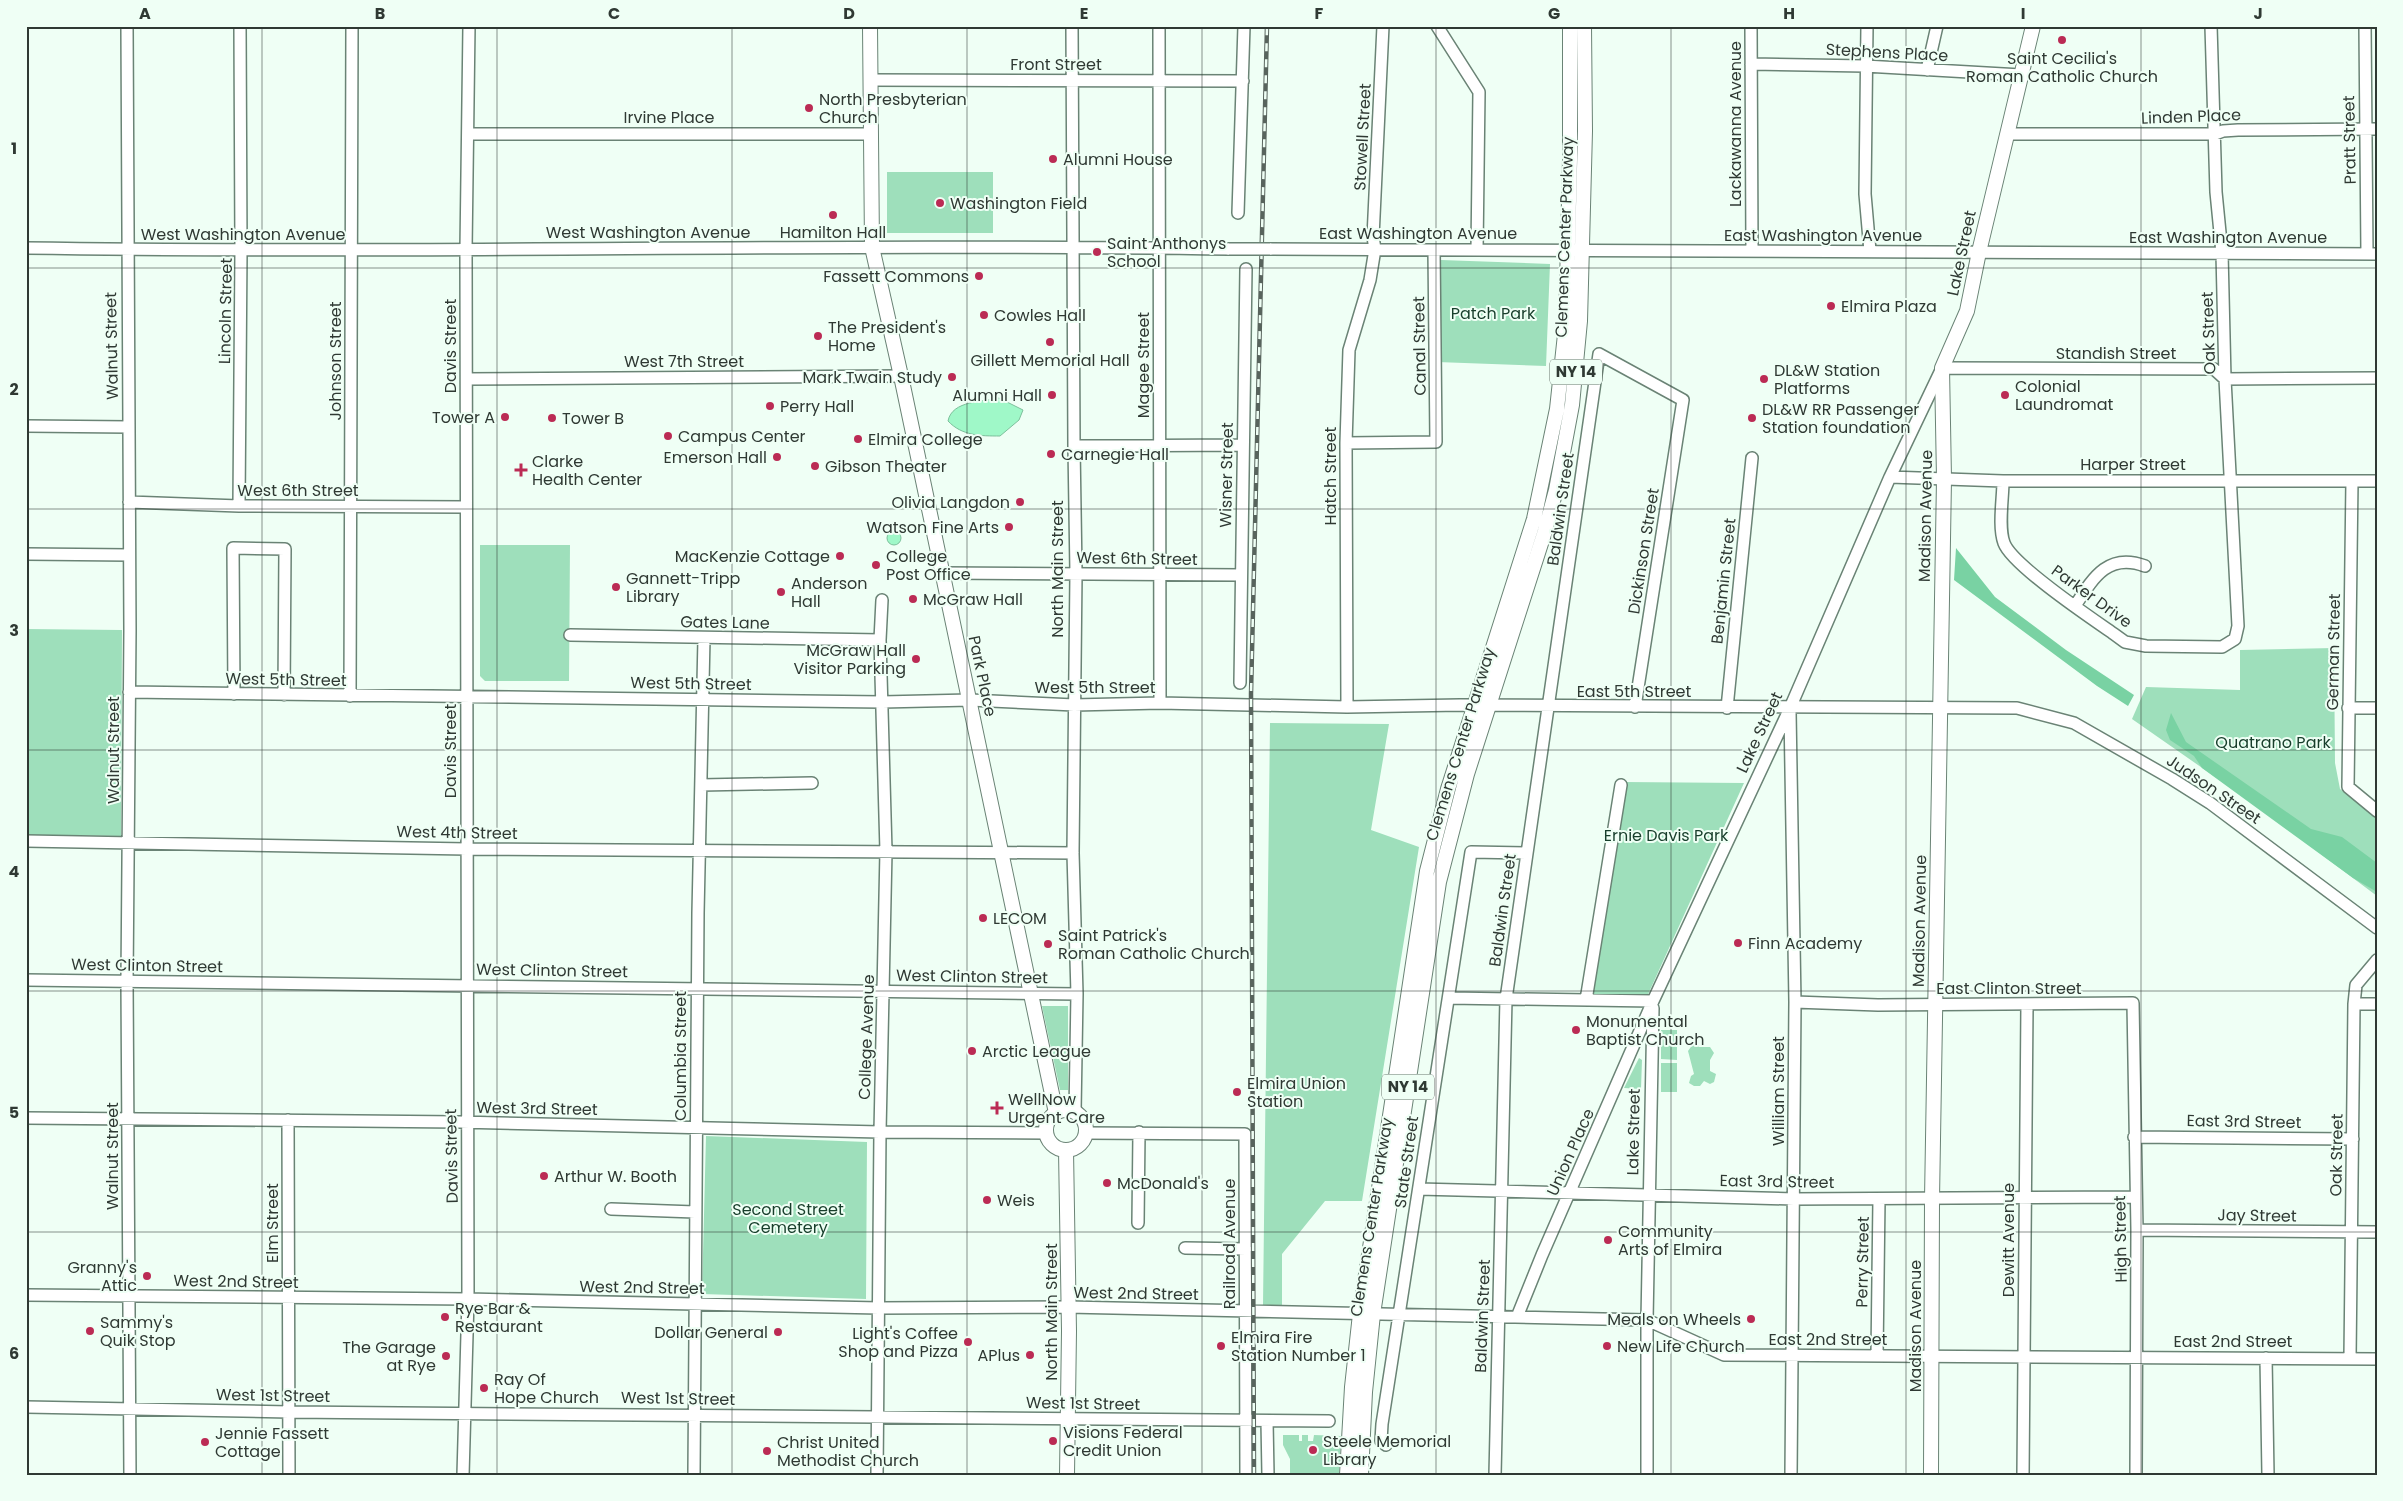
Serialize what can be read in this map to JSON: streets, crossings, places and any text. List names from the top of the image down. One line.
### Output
{"streets":{"main road":["Clemens Center Parkway","Lake Street","NY 14","Madison Avenue","North Main Street","Park Place"],"street":["Stephens Place","Front Street","Linden Place","Irvine Place","Lackawanna Avenue","Stowell Street","Pratt Street","West Washington Avenue","East Washington Avenue","Lincoln Street","Oak Street","Walnut Street","Davis Street","Canal Street","Standish Street","Johnson Street","West 7th Street","Magee Street","Harper Street","Wisner Street","Hatch Street","West 6th Street","Baldwin Street","Dickinson Street","Benjamin Street","Parker Drive","Gates Lane","German Street","West 5th Street","East 5th Street","Judson Street","West 4th Street","West Clinton Street","East Clinton Street","College Avenue","Columbia Street","William Street","West 3rd Street","East 3rd Street","Union Place","State Street","Jay Street","Elm Street","High Street","Dewitt Avenue","Railroad Avenue","Perry Street","West 2nd Street","East 2nd Street","West 1st Street"]},"crossings":[["Stephens Place","Lackawanna Avenue"],["Stephens Place","Lake Street"],["Front Street","Magee Street"],["Front Street","North Main Street"],["Linden Place","Pratt Street"],["Linden Place","Lake Street"],["Linden Place","Oak Street"],["Irvine Place","Davis Street"],["Lackawanna Avenue","East Washington Avenue"],["Stowell Street","East Washington Avenue"],["Stowell Street","Hatch Street"],["Pratt Street","East Washington Avenue"],["West Washington Avenue","East Washington Avenue"],["West Washington Avenue","Lincoln Street"],["West Washington Avenue","Walnut Street"],["West Washington Avenue","Davis Street"],["West Washington Avenue","Johnson Street"],["West Washington Avenue","Magee Street"],["West Washington Avenue","North Main Street"],["West Washington Avenue","Park Place"],["East Washington Avenue","Clemens Center Parkway"],["East Washington Avenue","Lake Street"],["East Washington Avenue","Oak Street"],["East Washington Avenue","Canal Street"],["East Washington Avenue","Hatch Street"],["Clemens Center Parkway","East 5th Street"],["Clemens Center Parkway","East 2nd Street"],["Lake Street","Standish Street"],["Lake Street","Harper Street"],["Lake Street","Madison Avenue"],["Lake Street","East 5th Street"],["Lake Street","William Street"],["Lake Street","East 3rd Street"],["Lake Street","Union Place"],["Lake Street","East 2nd Street"],["Lincoln Street","West 6th Street"],["Oak Street","Standish Street"],["Oak Street","Harper Street"],["Oak Street","Parker Drive"],["Oak Street","East 3rd Street"],["Oak Street","Jay Street"],["Oak Street","East 2nd Street"],["Walnut Street","West 6th Street"],["Walnut Street","West 5th Street"],["Walnut Street","West 4th Street"],["Walnut Street","West Clinton Street"],["Walnut Street","West 3rd Street"],["Walnut Street","West 2nd Street"],["Walnut Street","West 1st Street"],["Davis Street","West 7th Street"],["Davis Street","West 6th Street"],["Davis Street","West 5th Street"],["Davis Street","West 4th Street"],["Davis Street","West Clinton Street"],["Davis Street","West 3rd Street"],["Davis Street","West 2nd Street"],["Davis Street","West 1st Street"],["Canal Street","Hatch Street"],["Standish Street","Madison Avenue"],["Johnson Street","West 6th Street"],["Johnson Street","West 5th Street"],["West 7th Street","Park Place"],["Magee Street","West 6th Street"],["Magee Street","West 5th Street"],["Harper Street","Madison Avenue"],["Harper Street","Parker Drive"],["Harper Street","German Street"],["Wisner Street","West 6th Street"],["Hatch Street","East 5th Street"],["West 6th Street","North Main Street"],["West 6th Street","Park Place"],["Baldwin Street","Dickinson Street"],["Baldwin Street","East 5th Street"],["Baldwin Street","East 3rd Street"],["Baldwin Street","State Street"],["Baldwin Street","East 2nd Street"],["Madison Avenue","East 5th Street"],["Madison Avenue","East Clinton Street"],["Madison Avenue","East 3rd Street"],["Madison Avenue","East 2nd Street"],["Dickinson Street","East 5th Street"],["North Main Street","Park Place"],["North Main Street","West 5th Street"],["North Main Street","West Clinton Street"],["North Main Street","West 3rd Street"],["North Main Street","West 2nd Street"],["North Main Street","West 1st Street"],["Benjamin Street","East 5th Street"],["Gates Lane","College Avenue"],["Gates Lane","Columbia Street"],["Park Place","West 5th Street"],["Park Place","West 4th Street"],["Park Place","West Clinton Street"],["Park Place","West 3rd Street"],["West 5th Street","East 5th Street"],["West 5th Street","College Avenue"],["West 5th Street","Columbia Street"],["East 5th Street","Judson Street"],["East 5th Street","William Street"],["West 4th Street","College Avenue"],["West 4th Street","Columbia Street"],["West Clinton Street","College Avenue"],["West Clinton Street","Columbia Street"],["East Clinton Street","William Street"],["East Clinton Street","High Street"],["East Clinton Street","Dewitt Avenue"],["College Avenue","West 3rd Street"],["College Avenue","West 2nd Street"],["College Avenue","West 1st Street"],["Columbia Street","West 3rd Street"],["Columbia Street","West 2nd Street"],["Columbia Street","West 1st Street"],["William Street","East 3rd Street"],["William Street","East 2nd Street"],["West 3rd Street","Elm Street"],["East 3rd Street","Union Place"],["East 3rd Street","State Street"],["East 3rd Street","High Street"],["East 3rd Street","Dewitt Avenue"],["East 3rd Street","Perry Street"],["Union Place","East 2nd Street"],["State Street","East 2nd Street"],["Jay Street","High Street"],["Elm Street","West 2nd Street"],["Elm Street","West 1st Street"],["High Street","East 2nd Street"],["Dewitt Avenue","East 2nd Street"],["Railroad Avenue","West 2nd Street"],["Railroad Avenue","East 2nd Street"],["Railroad Avenue","West 1st Street"],["Perry Street","East 2nd Street"],["West 2nd Street","East 2nd Street"]],"parks":["Patch Park","Quatrano Park","Ernie Davis Park","Second Street Cemetery"],"places":{"other":["Saint Cecilia's Roman Catholic Church","North Presbyterian Church","Alumni House","Washington Field","Hamilton Hall","Saint Anthonys School","Fassett Commons","Elmira Plaza","Cowles Hall","The President's Home","Gillett Memorial Hall","Mark Twain Study","DL&W Station Platforms","Alumni Hall","Colonial Laundromat","Perry Hall","Tower A","Tower B","DL&W RR Passenger Station foundation","Campus Center","Elmira College","Carnegie Hall","Emerson Hall","Gibson Theater","Olivia Langdon","Watson Fine Arts","MacKenzie Cottage","College Post Office","Gannett-Tripp Library","Anderson Hall","McGraw Hall","McGraw Hall Visitor Parking","LECOM","Finn Academy","Saint Patrick's Roman Catholic Church","Monumental Baptist Church","Arctic League","Elmira Union Station","Arthur W. Booth","McDonald's","Weis","Community Arts of Elmira","Granny's Attic","Rye Bar & Restaurant","Meals on Wheels","Sammy's Quik Stop","Dollar General","Light's Coffee Shop and Pizza","Elmira Fire Station Number 1","New Life Church","APlus","The Garage at Rye","Ray Of Hope Church","Visions Federal Credit Union","Jennie Fassett Cottage","Steele Memorial Library","Christ United Methodist Church"],"health":["Clarke Health Center","WellNow Urgent Care"]},"grid":{"columns":["A","B","C","D","E","F","G","H","I","J"],"rows":["1","2","3","4","5","6"]}}
